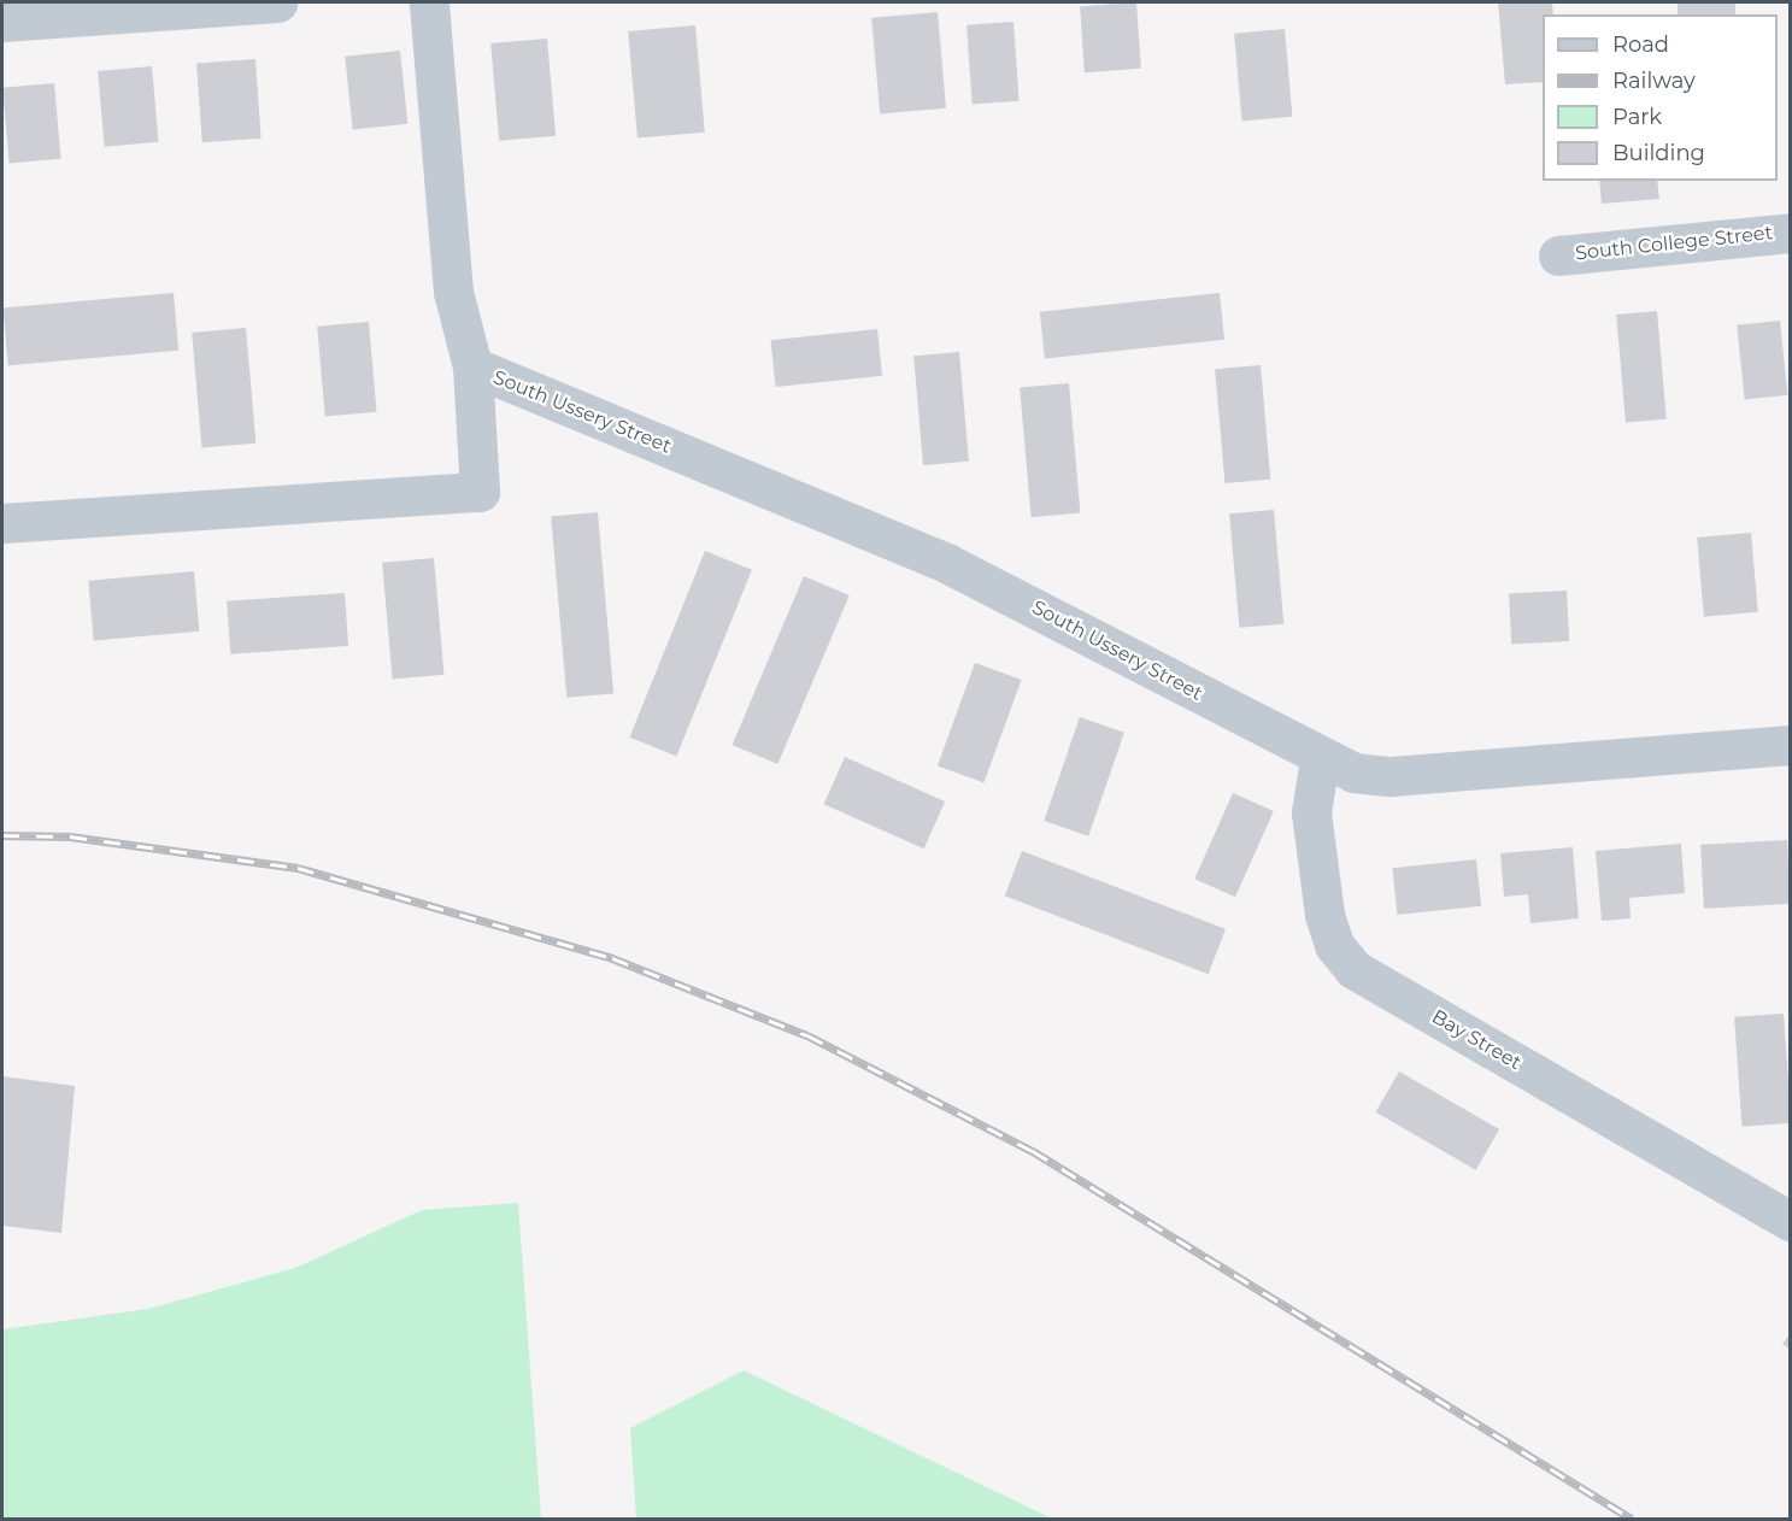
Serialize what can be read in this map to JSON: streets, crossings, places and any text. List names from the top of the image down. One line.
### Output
{"streets":{"street":["South College Street","South Ussery Street","Bay Street"]},"crossings":[["South Ussery Street","Bay Street"]],"legend":["Road","Railway","Park","Building"]}
